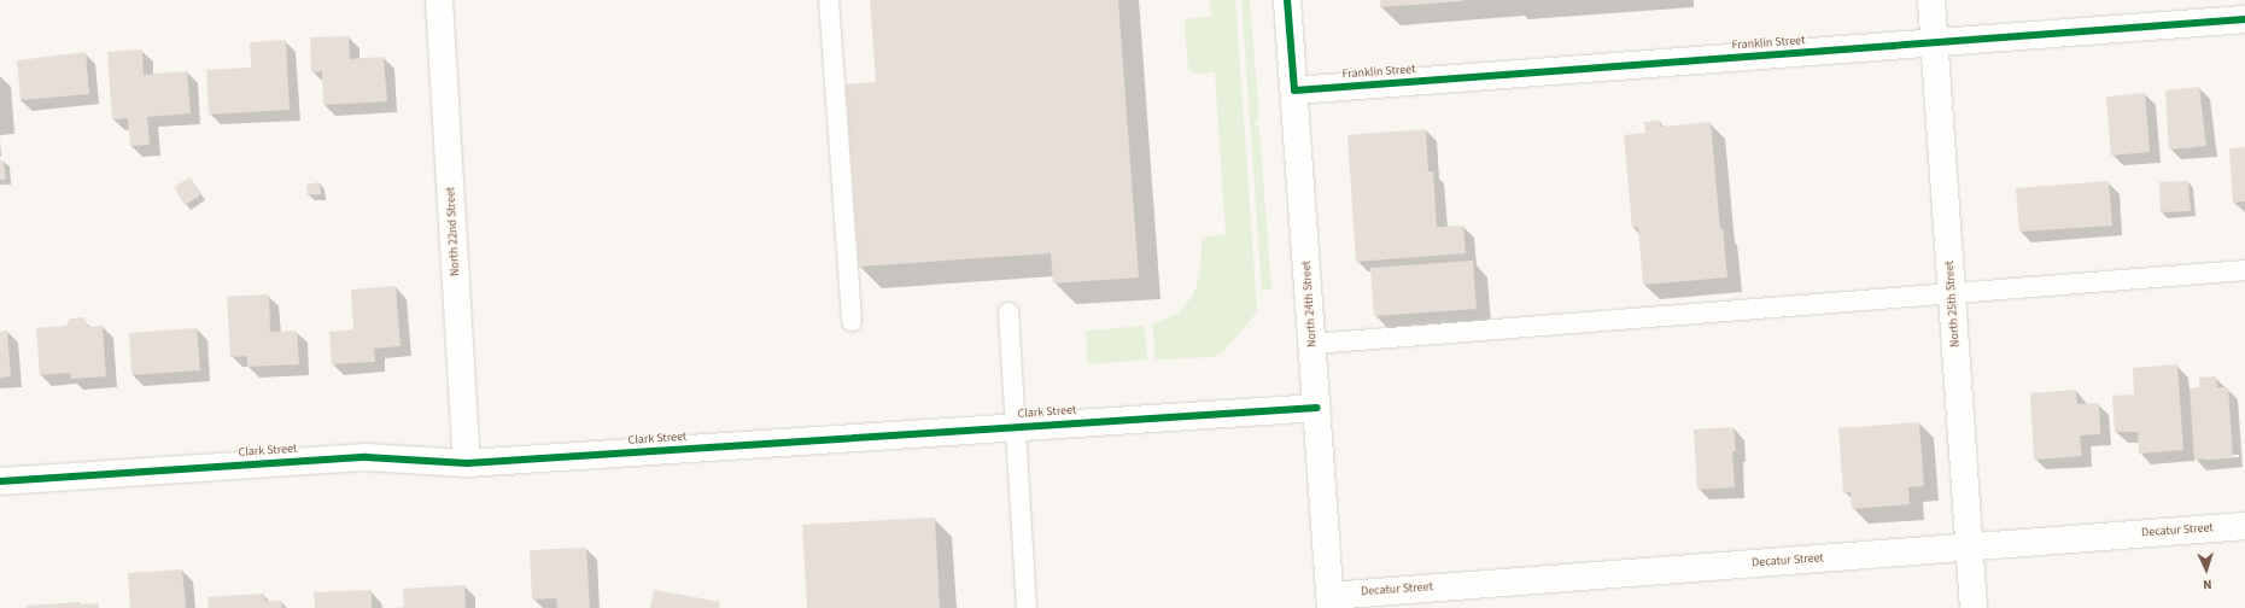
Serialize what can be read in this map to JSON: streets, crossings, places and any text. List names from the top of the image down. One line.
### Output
{"streets":{"street":["Franklin Street","North 22nd Street","North 24th Street","North 25th Street","Clark Street","Decatur Street"]},"crossings":[["Franklin Street","North 24th Street"],["Franklin Street","North 25th Street"],["North 22nd Street","Clark Street"],["North 24th Street","Clark Street"],["North 24th Street","Decatur Street"],["North 25th Street","Decatur Street"]],"north":"bottom"}
